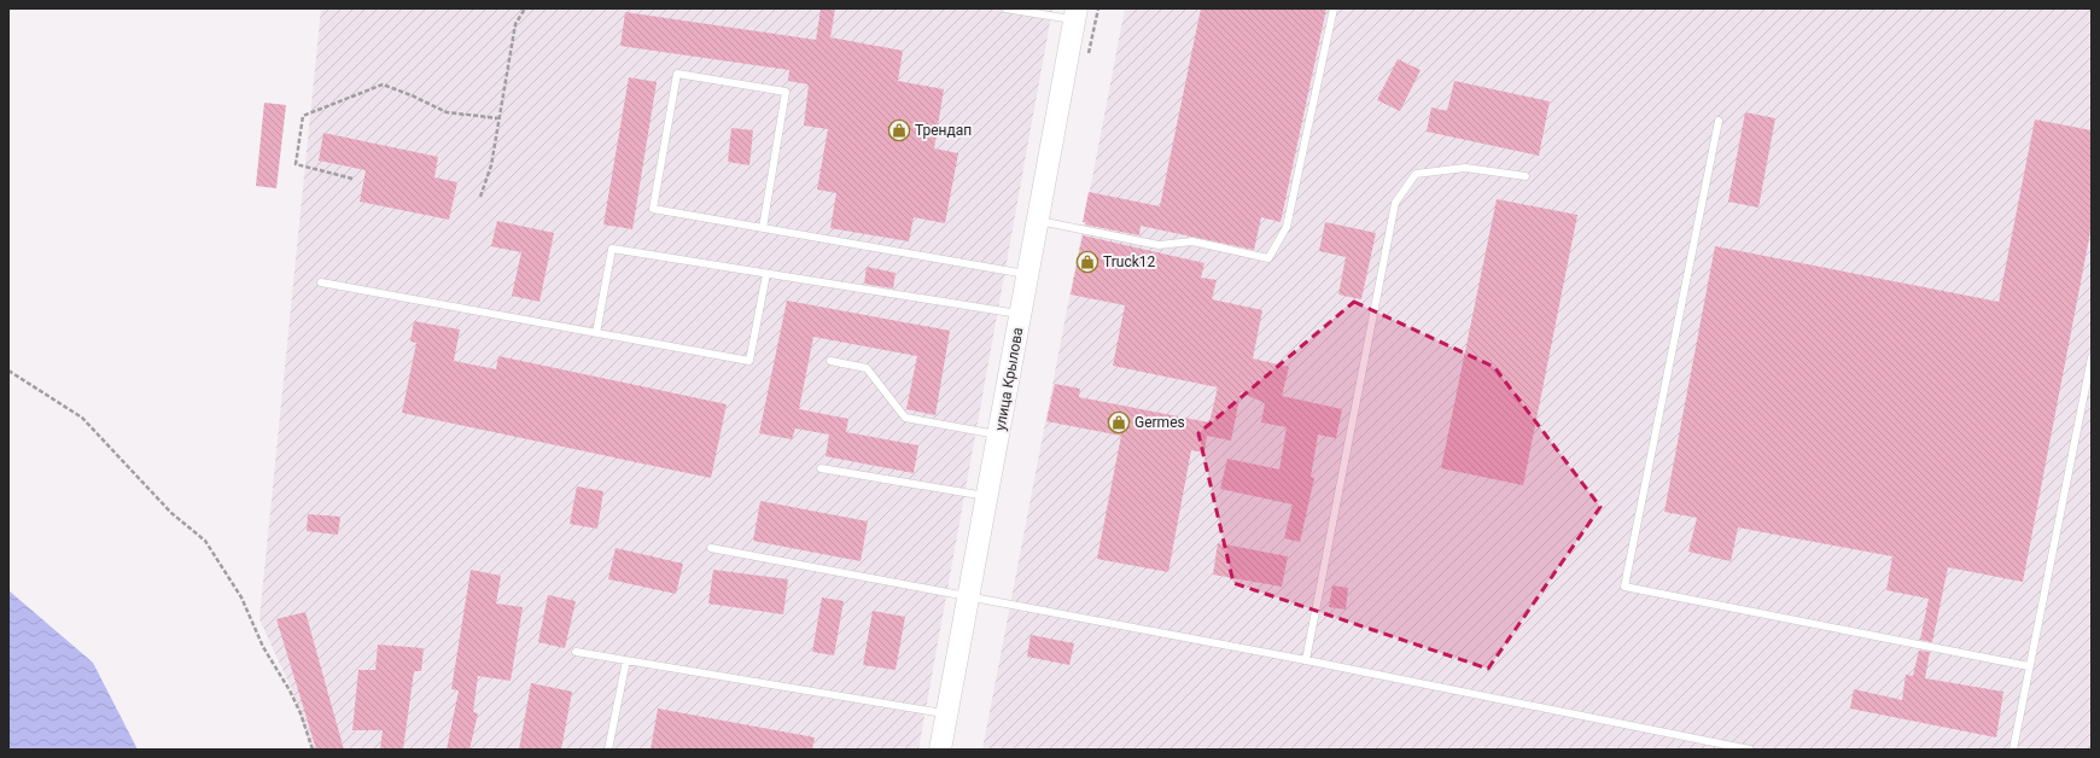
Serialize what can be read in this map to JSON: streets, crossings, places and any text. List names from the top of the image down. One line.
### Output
{"streets":{"street":["улица Крылова"]},"places":{"shop":["Трендап","Truck12","Germes"]}}
